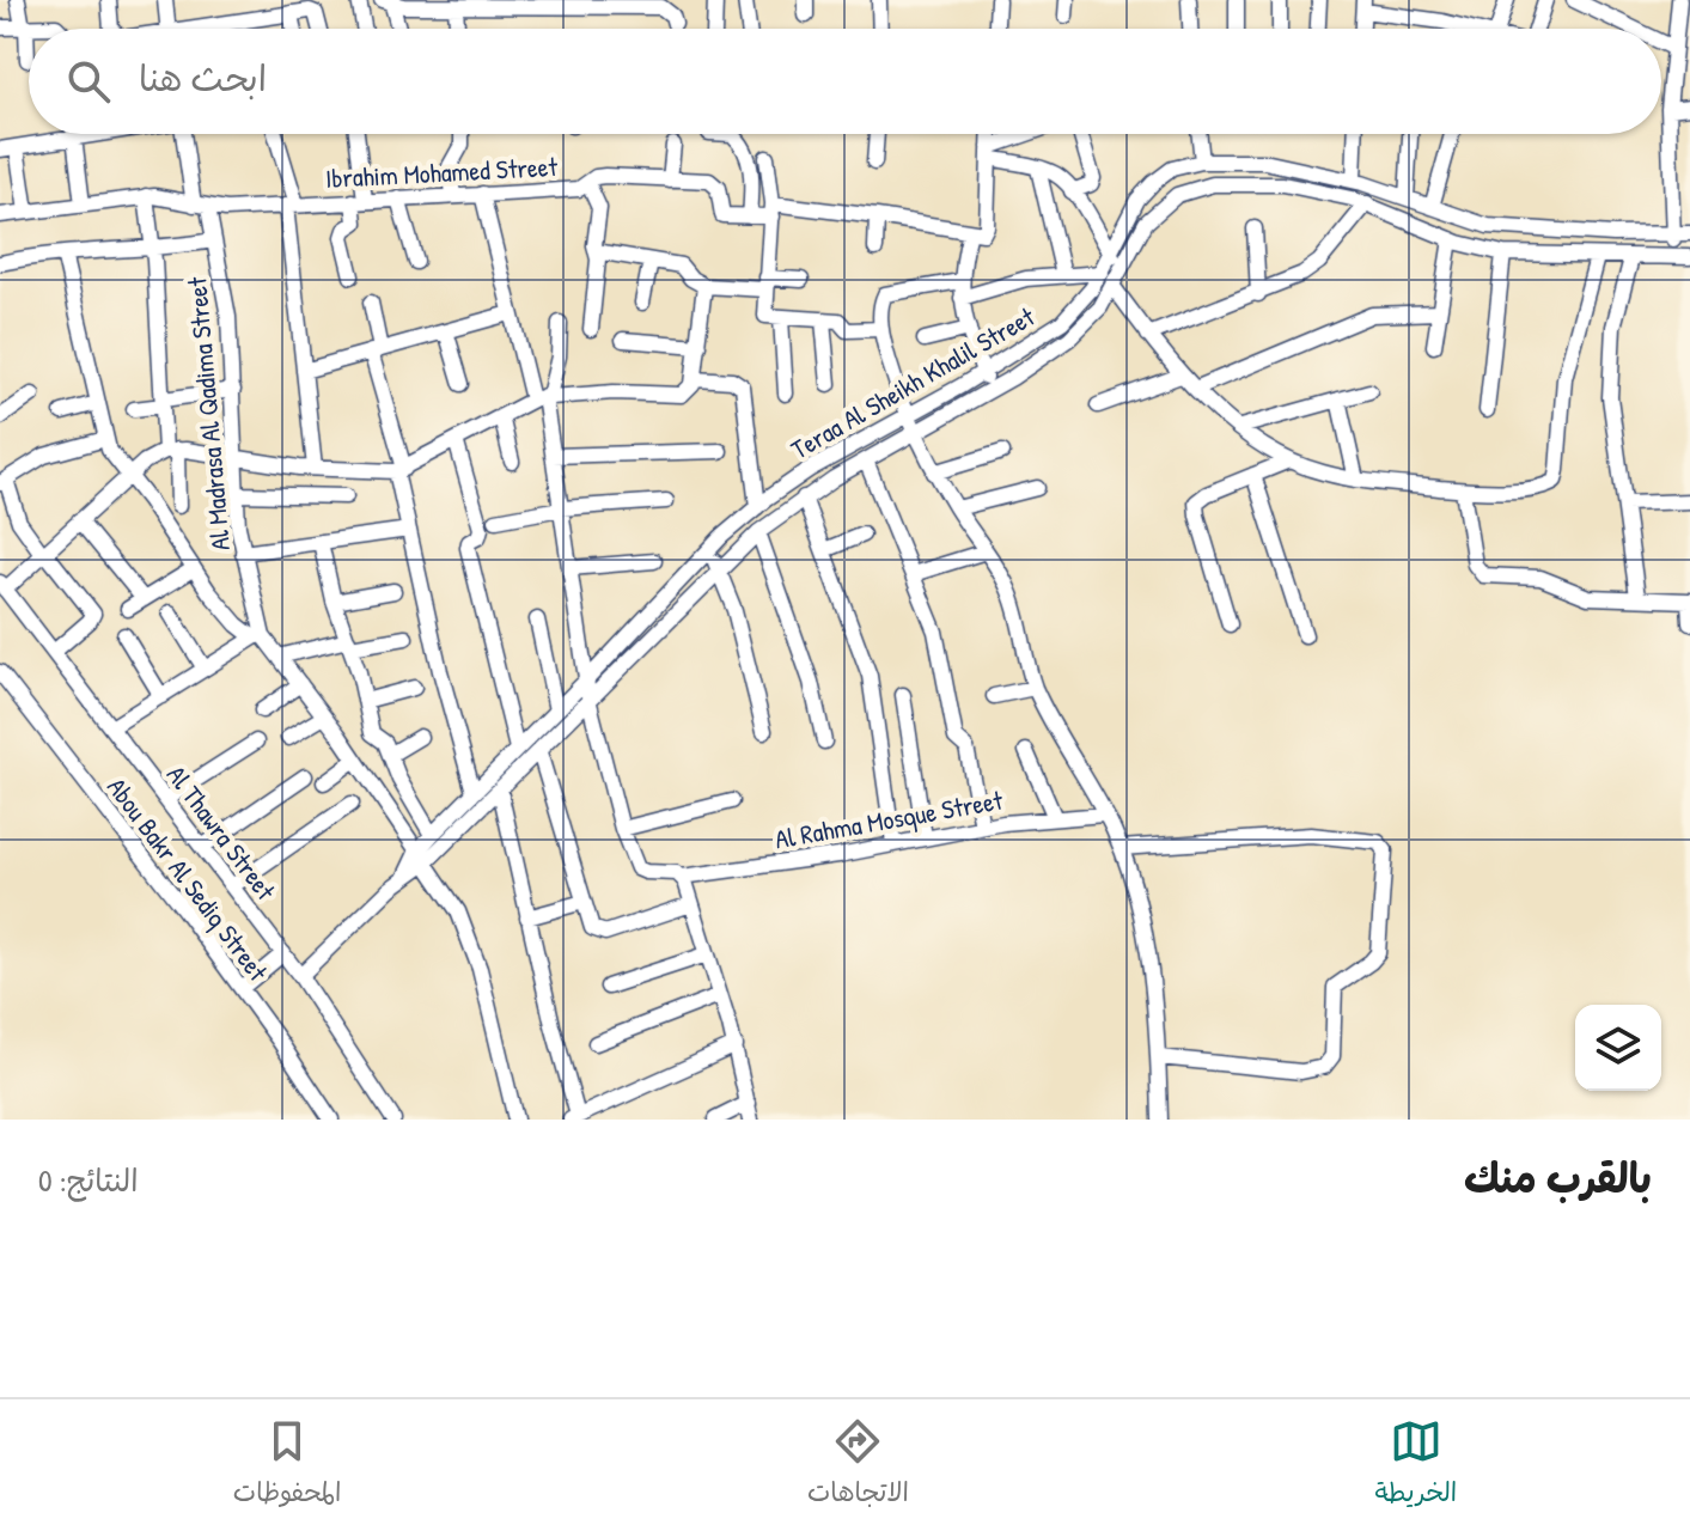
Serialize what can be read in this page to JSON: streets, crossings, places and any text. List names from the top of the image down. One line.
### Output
{"streets":{"street":["Ibrahim Mohamed Street","Teraa Al Sheikh Khalil Street","Al Madrasa Al Qadima Street","Al Rahma Mosque Street","Al Thawra Street","Abou Bakr Al Sediq Street"]},"crossings":[["Ibrahim Mohamed Street","Al Madrasa Al Qadima Street"],["Teraa Al Sheikh Khalil Street","Al Madrasa Al Qadima Street"],["Teraa Al Sheikh Khalil Street","Al Thawra Street"]],"page":{"search":"ابحث هنا","heading":["بالقرب منك","النتائج: 0"],"nav":["الخريطة","الاتجاهات","المحفوظات"]}}
